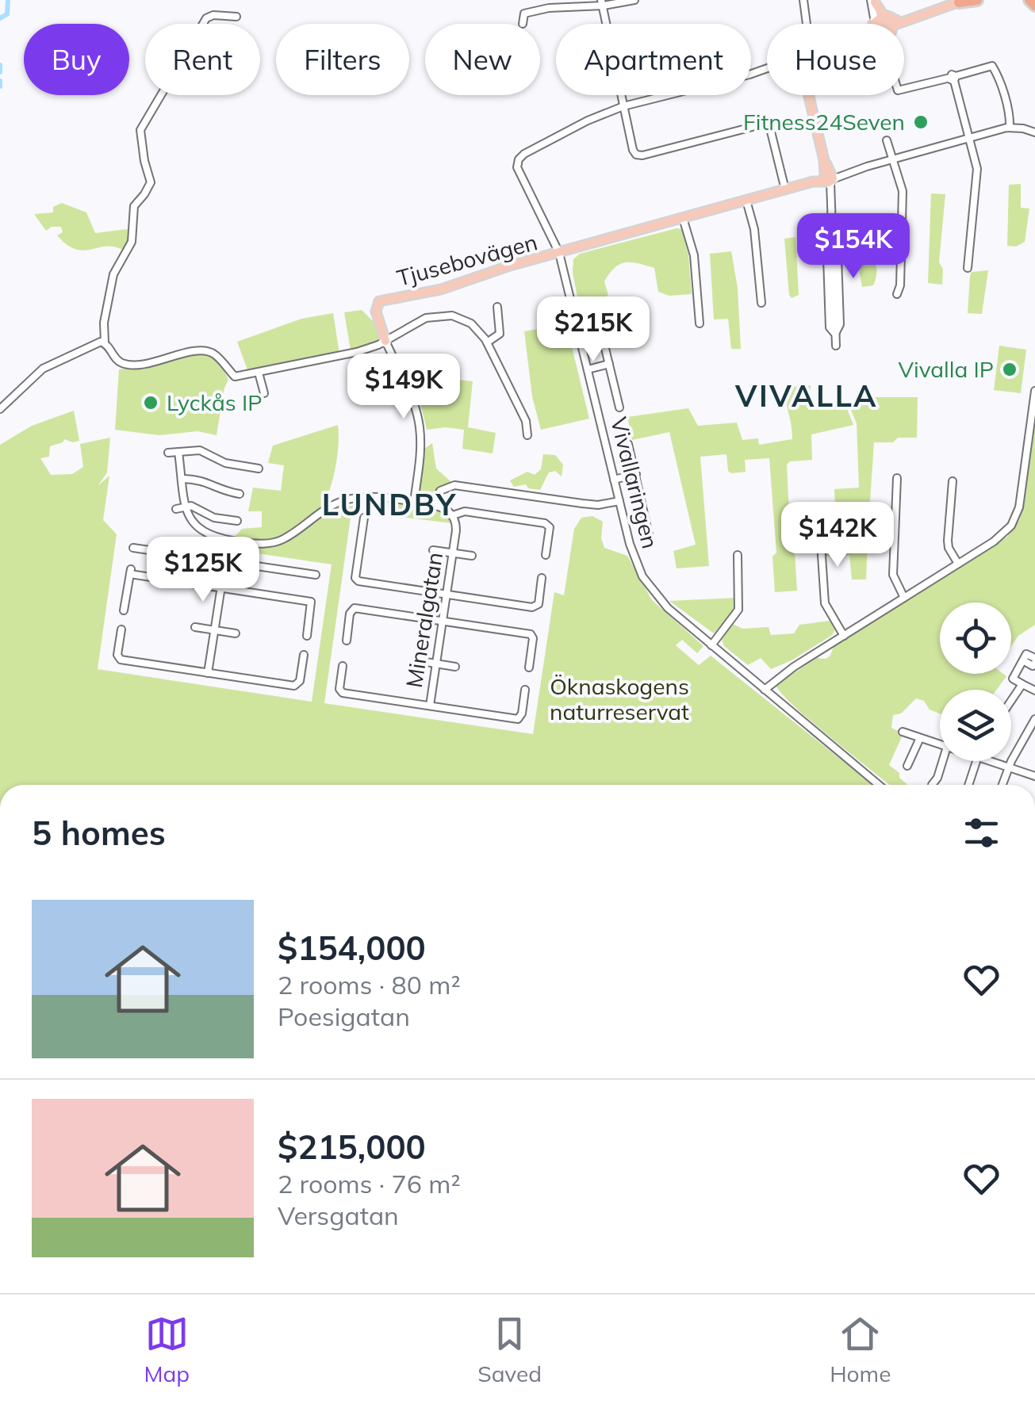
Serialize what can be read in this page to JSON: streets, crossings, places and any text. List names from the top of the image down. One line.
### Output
{"streets":{"main road":["Tjusebovägen"],"street":["Vivallaringen","Mineralgatan"]},"crossings":[["Tjusebovägen","Vivallaringen"]],"districts":["VIVALLA","LUNDBY"],"parks":["Öknaskogens naturreservat"],"places":["Fitness24Seven","Vivalla IP","Lyckås IP"],"page":{"chip":["Buy","Rent","Filters","New","Apartment","House"],"price":["$154K","$215K","$149K","$142K","$125K"],"heading":"5 homes","list":[{"name":"$154,000","note":"2 rooms · 80 m² · Poesigatan"},{"name":"$215,000","note":"2 rooms · 76 m² · Versgatan"}],"tabs":["Map","Saved","Home"]}}
